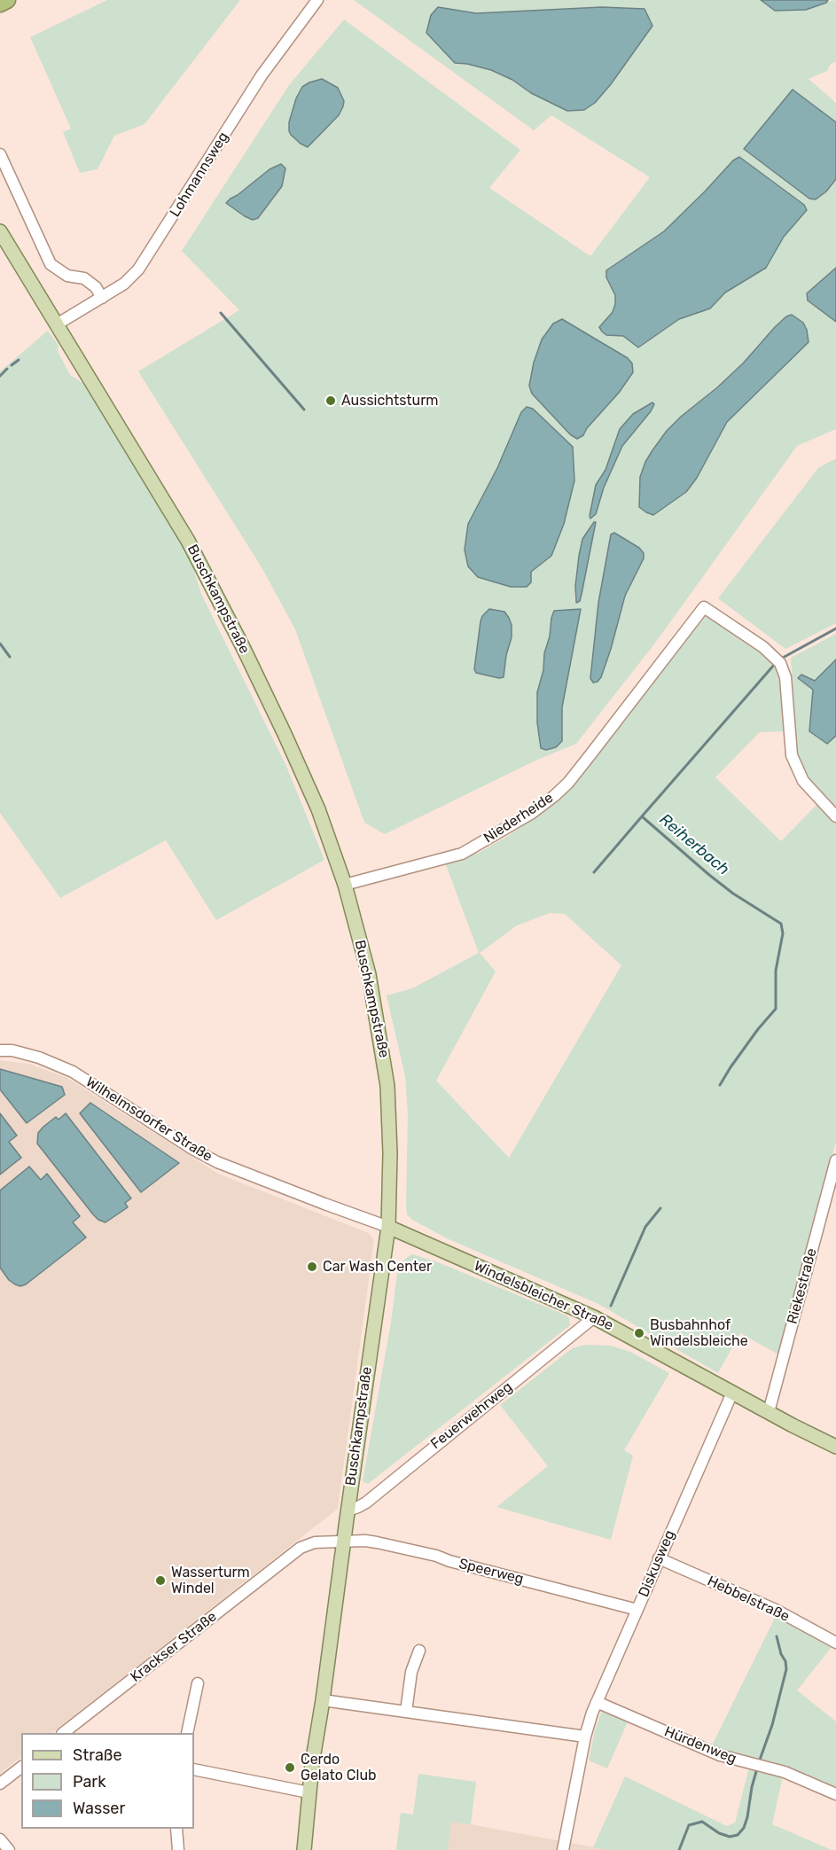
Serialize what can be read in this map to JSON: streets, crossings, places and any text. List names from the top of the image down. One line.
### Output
{"streets":{"main road":["Buschkampstraße","Windelsbleicher Straße"],"street":["Lohmannsweg","Niederheide","Wilhelmsdorfer Straße","Riekestraße","Feuerwehrweg","Diskusweg","Speerweg","Hebbelstraße","Krackser Straße","Hürdenweg"]},"crossings":[["Lohmannsweg","Buschkampstraße"],["Buschkampstraße","Niederheide"],["Buschkampstraße","Wilhelmsdorfer Straße"],["Buschkampstraße","Windelsbleicher Straße"],["Buschkampstraße","Feuerwehrweg"],["Buschkampstraße","Speerweg"],["Buschkampstraße","Krackser Straße"],["Wilhelmsdorfer Straße","Windelsbleicher Straße"],["Riekestraße","Windelsbleicher Straße"],["Windelsbleicher Straße","Feuerwehrweg"],["Windelsbleicher Straße","Diskusweg"],["Diskusweg","Speerweg"],["Diskusweg","Hebbelstraße"],["Diskusweg","Hürdenweg"],["Speerweg","Krackser Straße"]],"water":["Reiherbach"],"places":["Aussichtsturm","Car Wash Center","Busbahnhof Windelsbleiche","Wasserturm Windel","Cerdo Gelato Club"],"legend":["Straße","Park","Wasser"]}
